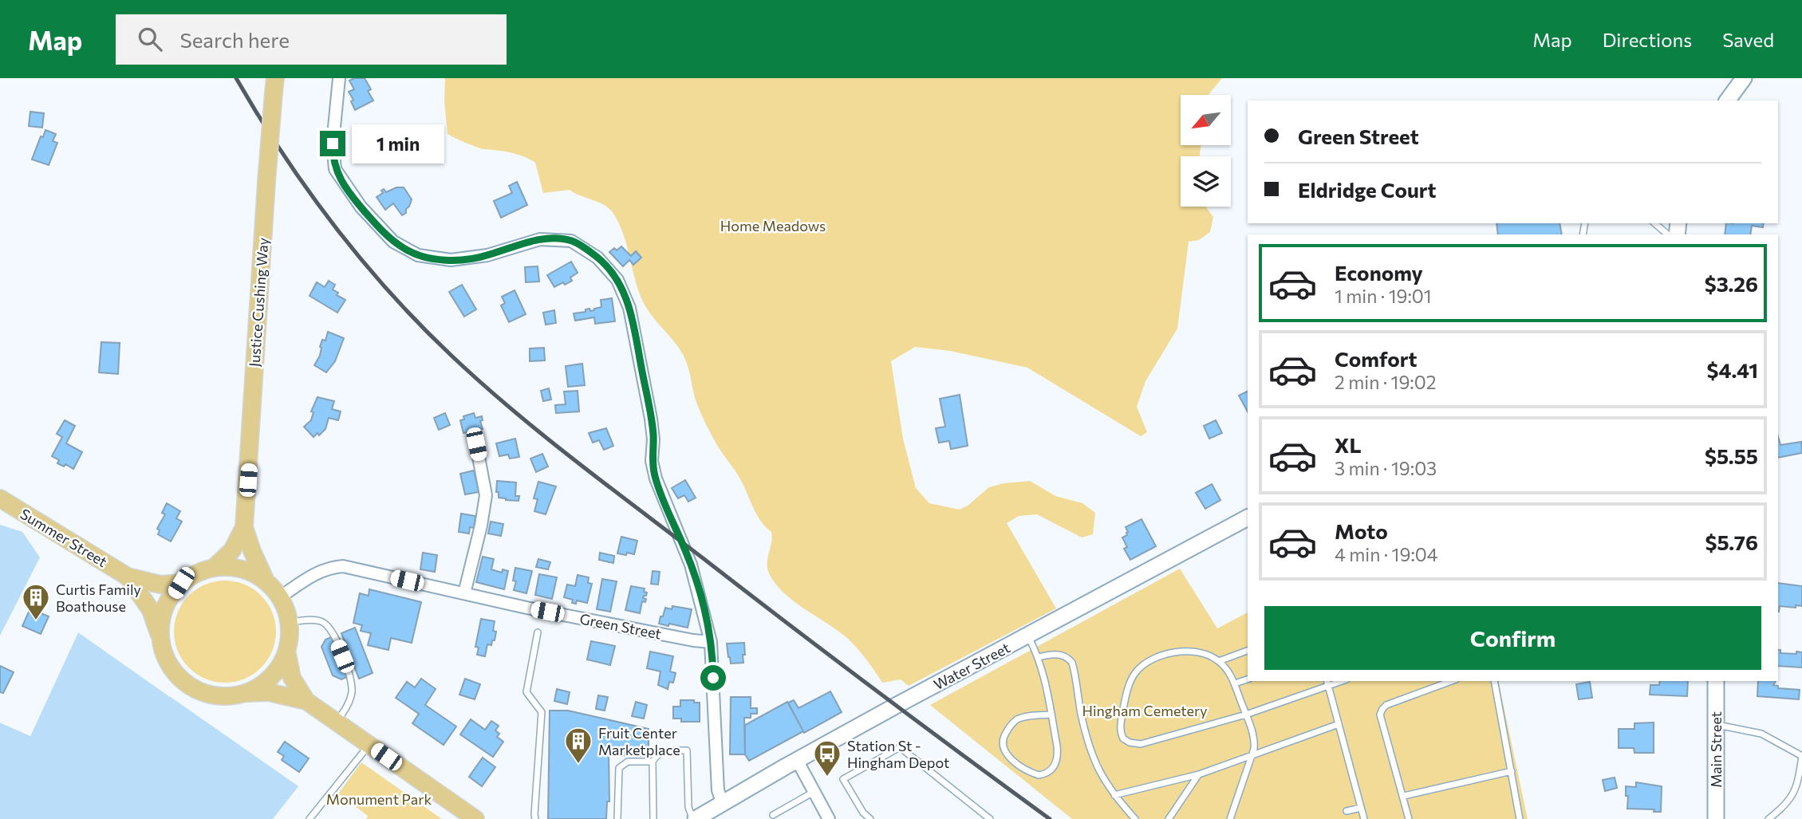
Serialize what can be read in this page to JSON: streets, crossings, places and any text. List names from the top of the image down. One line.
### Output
{"streets":{"main road":["Justice Cushing Way","Summer Street","Water Street","Main Street"],"street":["Green Street"]},"crossings":[["Justice Cushing Way","Summer Street"],["Justice Cushing Way","Green Street"],["Summer Street","Green Street"]],"parks":["Home Meadows","Hingham Cemetery","Monument Park"],"places":{"building":["Curtis Family Boathouse","Fruit Center Marketplace"],"bus stop":["Station St - Hingham Depot"]},"north":"bottom left","page":{"header":"Map","search":"Search here","nav":["Map","Directions","Saved"],"banner":["Green Street","Eldridge Court"],"bubble":"1 min","list":[{"name":"Economy","note":"1 min · 19:01","value":"$3.26"},{"name":"Comfort","note":"2 min · 19:02","value":"$4.41"},{"name":"XL","note":"3 min · 19:03","value":"$5.55"},{"name":"Moto","note":"4 min · 19:04","value":"$5.76"}],"buttons":"Confirm"}}
